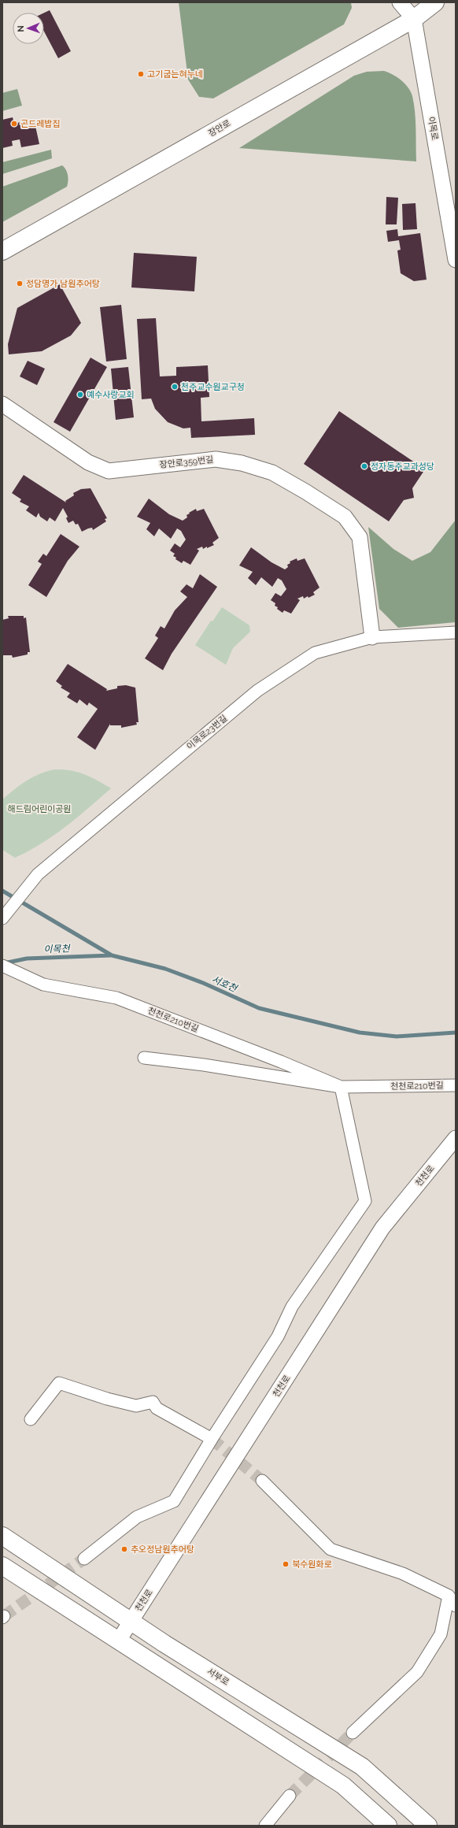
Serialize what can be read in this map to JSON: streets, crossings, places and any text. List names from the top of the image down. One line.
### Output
{"streets":{"main road":["장안로","서부로"],"street":["이목로","장안로359번길","이목로23번길","천천로210번길","천천로"]},"crossings":[["장안로","이목로"],["장안로359번길","이목로23번길"],["천천로","서부로"]],"water":["이목천","서호천"],"parks":["해드림어린이공원"],"places":["고기굽는혀누네","곤드레밥집","정담명가 남원추어탕","천주교수원교구청","예수사랑교회","정자동주교과성당","추오정남원추어탕","북수원화로"],"north":"left"}
